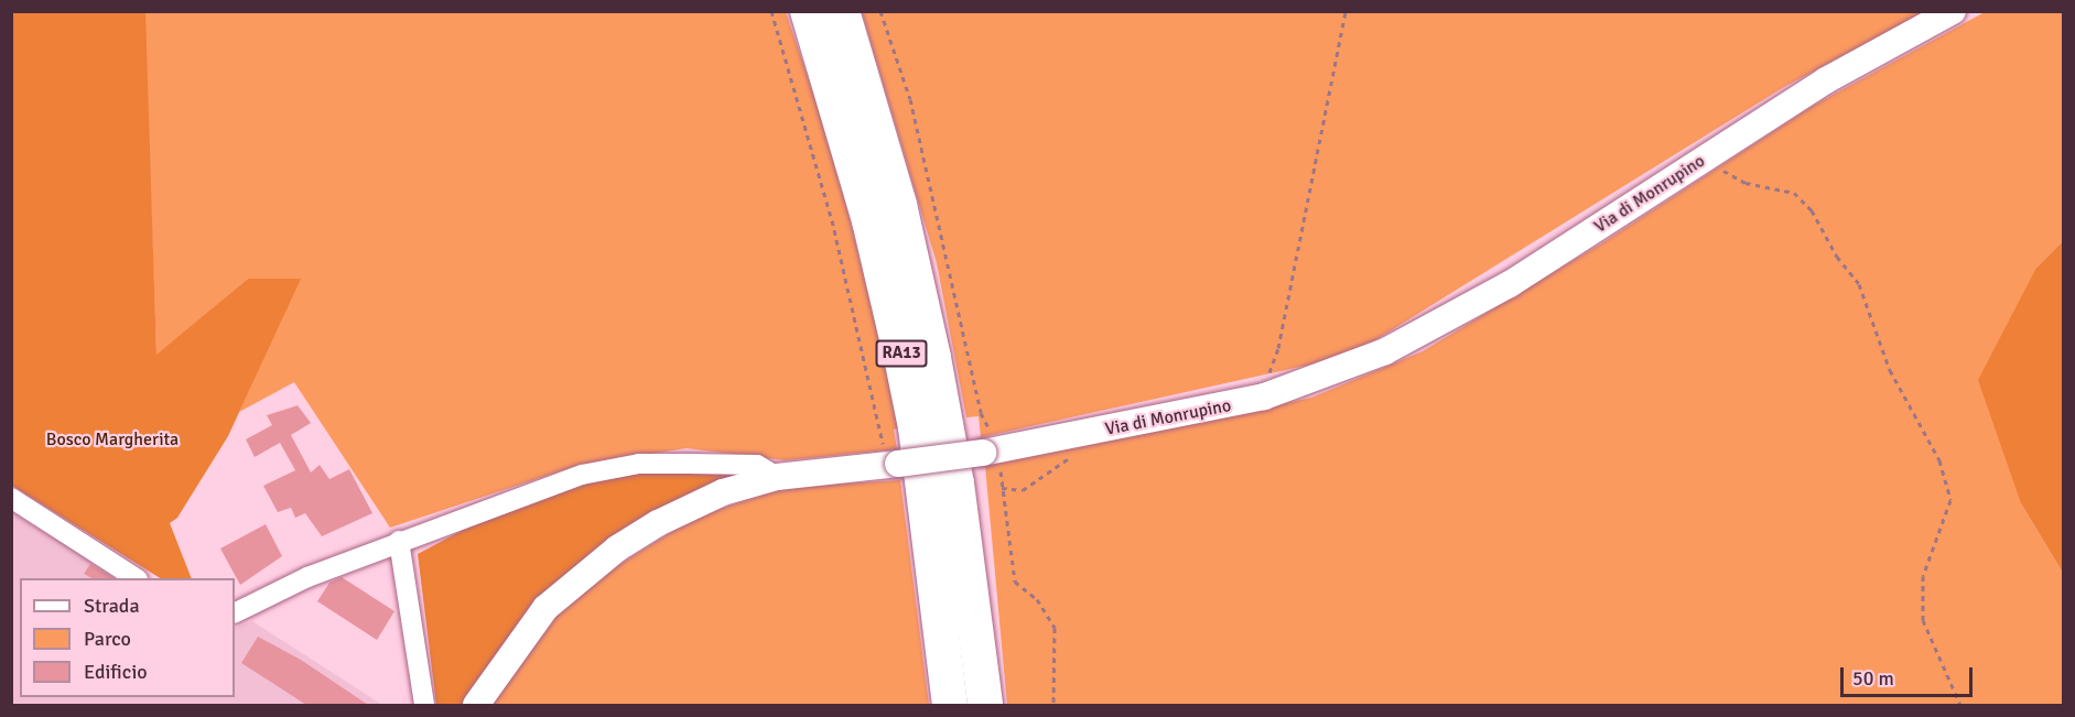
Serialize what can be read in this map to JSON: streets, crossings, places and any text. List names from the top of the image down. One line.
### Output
{"streets":{"highway":["RA13"],"main road":["Via di Monrupino"]},"parks":["Bosco Margherita"],"legend":["Strada","Parco","Edificio"],"scale_bar":"50 m"}
